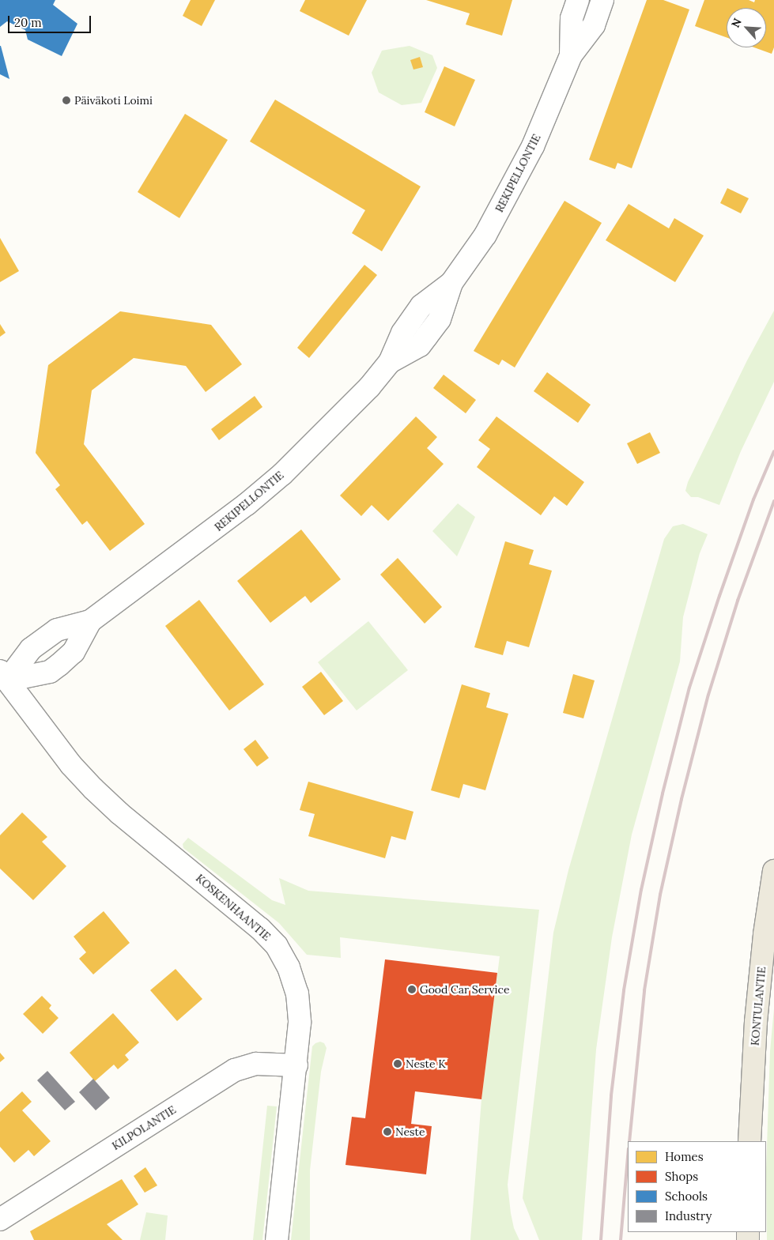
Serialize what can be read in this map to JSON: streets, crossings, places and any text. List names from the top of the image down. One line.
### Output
{"streets":{"main road":["KONTULANTIE"],"street":["REKIPELLONTIE","KOSKENHAANTIE","KILPOLANTIE"]},"crossings":[["REKIPELLONTIE","KOSKENHAANTIE"],["KOSKENHAANTIE","KILPOLANTIE"]],"places":["Päiväkoti Loimi","Good Car Service","Neste K","Neste"],"legend":["Homes","Shops","Schools","Industry"],"scale_bar":"20 m","north":"top left"}
